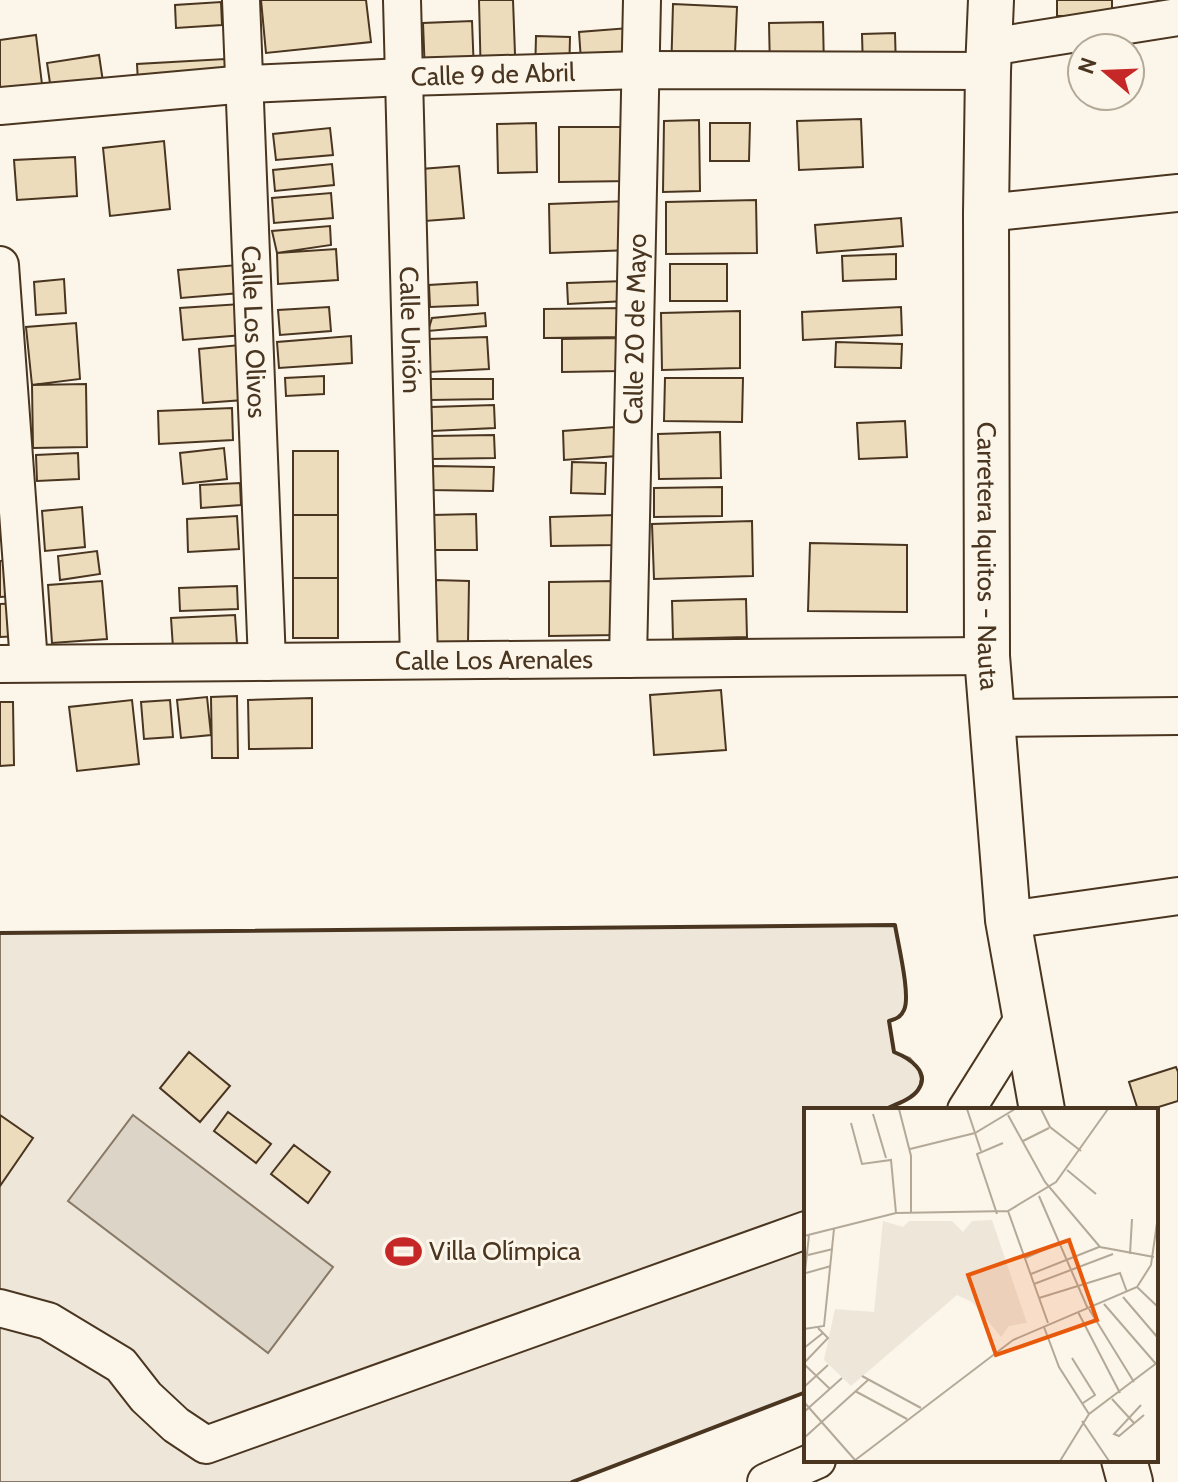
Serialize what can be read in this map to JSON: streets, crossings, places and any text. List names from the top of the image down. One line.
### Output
{"streets":{"main road":["Carretera Iquitos - Nauta"],"street":["Calle 9 de Abril","Calle 20 de Mayo","Calle Unión","Calle Los Olivos","Calle Los Arenales"]},"crossings":[["Calle 9 de Abril","Calle 20 de Mayo"],["Calle 9 de Abril","Calle Unión"],["Calle 9 de Abril","Calle Los Olivos"],["Calle 9 de Abril","Carretera Iquitos - Nauta"],["Calle 20 de Mayo","Calle Los Arenales"],["Calle Unión","Calle Los Arenales"],["Calle Los Olivos","Calle Los Arenales"],["Carretera Iquitos - Nauta","Calle Los Arenales"]],"places":{"sports":["Villa Olímpica"]},"north":"left"}
